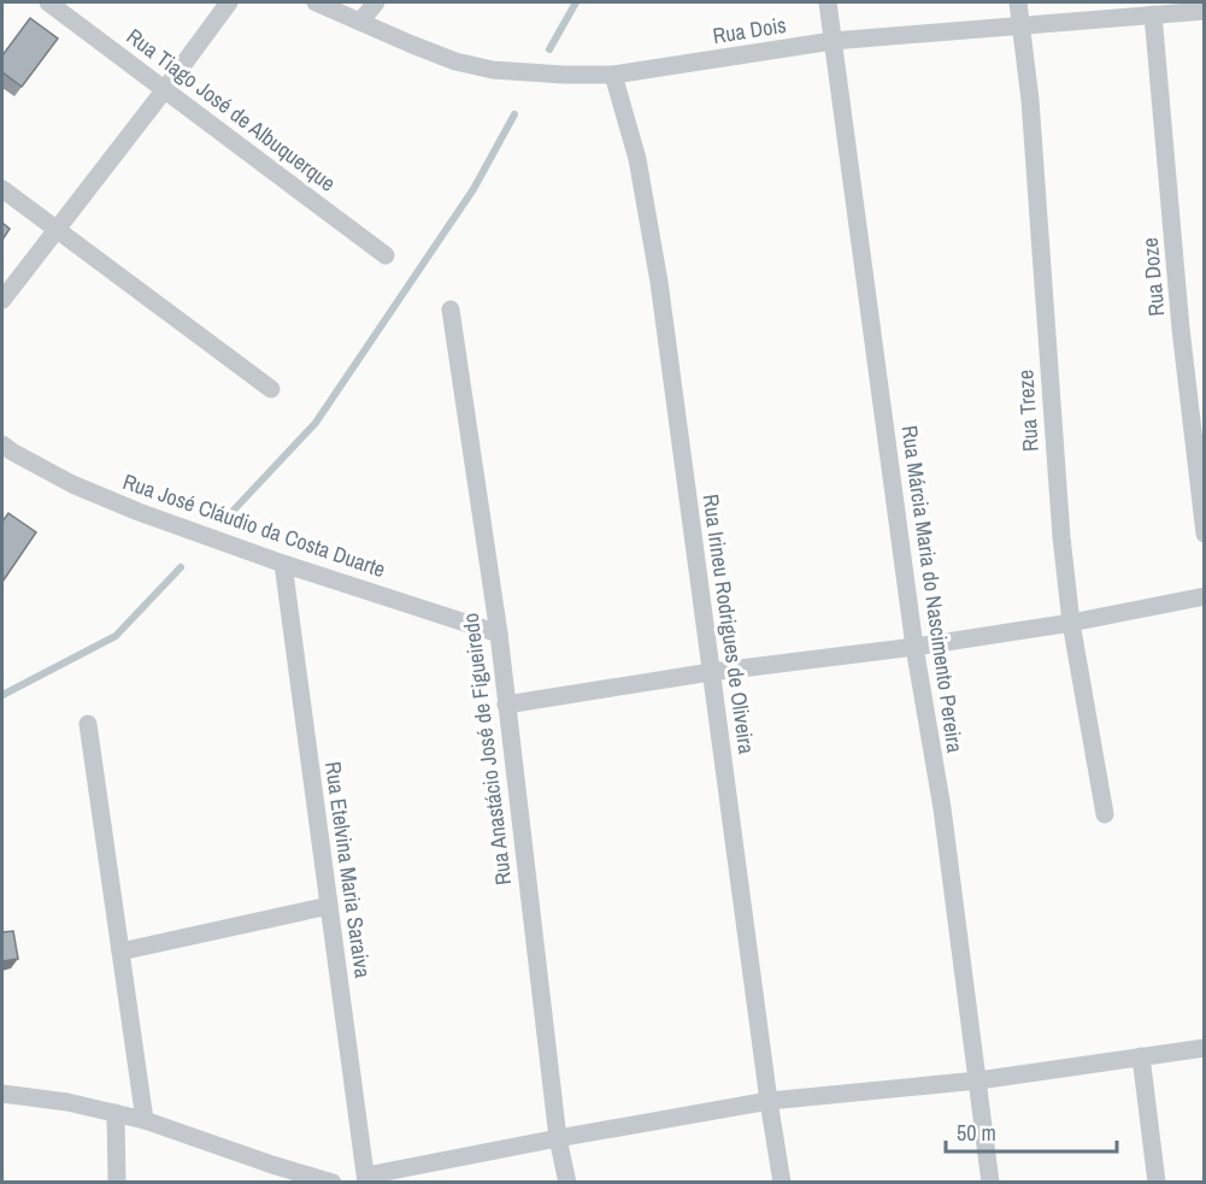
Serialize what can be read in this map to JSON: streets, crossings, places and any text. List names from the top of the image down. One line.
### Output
{"streets":{"street":["Rua Dois","Rua Tiago José de Albuquerque","Rua Doze","Rua Treze","Rua José Cláudio da Costa Duarte","Rua Márcia Maria do Nascimento Pereira","Rua Irineu Rodrigues de Oliveira","Rua Anastácio José de Figueiredo","Rua Etelvina Maria Saraiva"]},"crossings":[["Rua Dois","Rua Doze"],["Rua Dois","Rua Treze"],["Rua Dois","Rua Márcia Maria do Nascimento Pereira"],["Rua Dois","Rua Irineu Rodrigues de Oliveira"],["Rua José Cláudio da Costa Duarte","Rua Anastácio José de Figueiredo"],["Rua José Cláudio da Costa Duarte","Rua Etelvina Maria Saraiva"]],"scale_bar":"50 m"}
